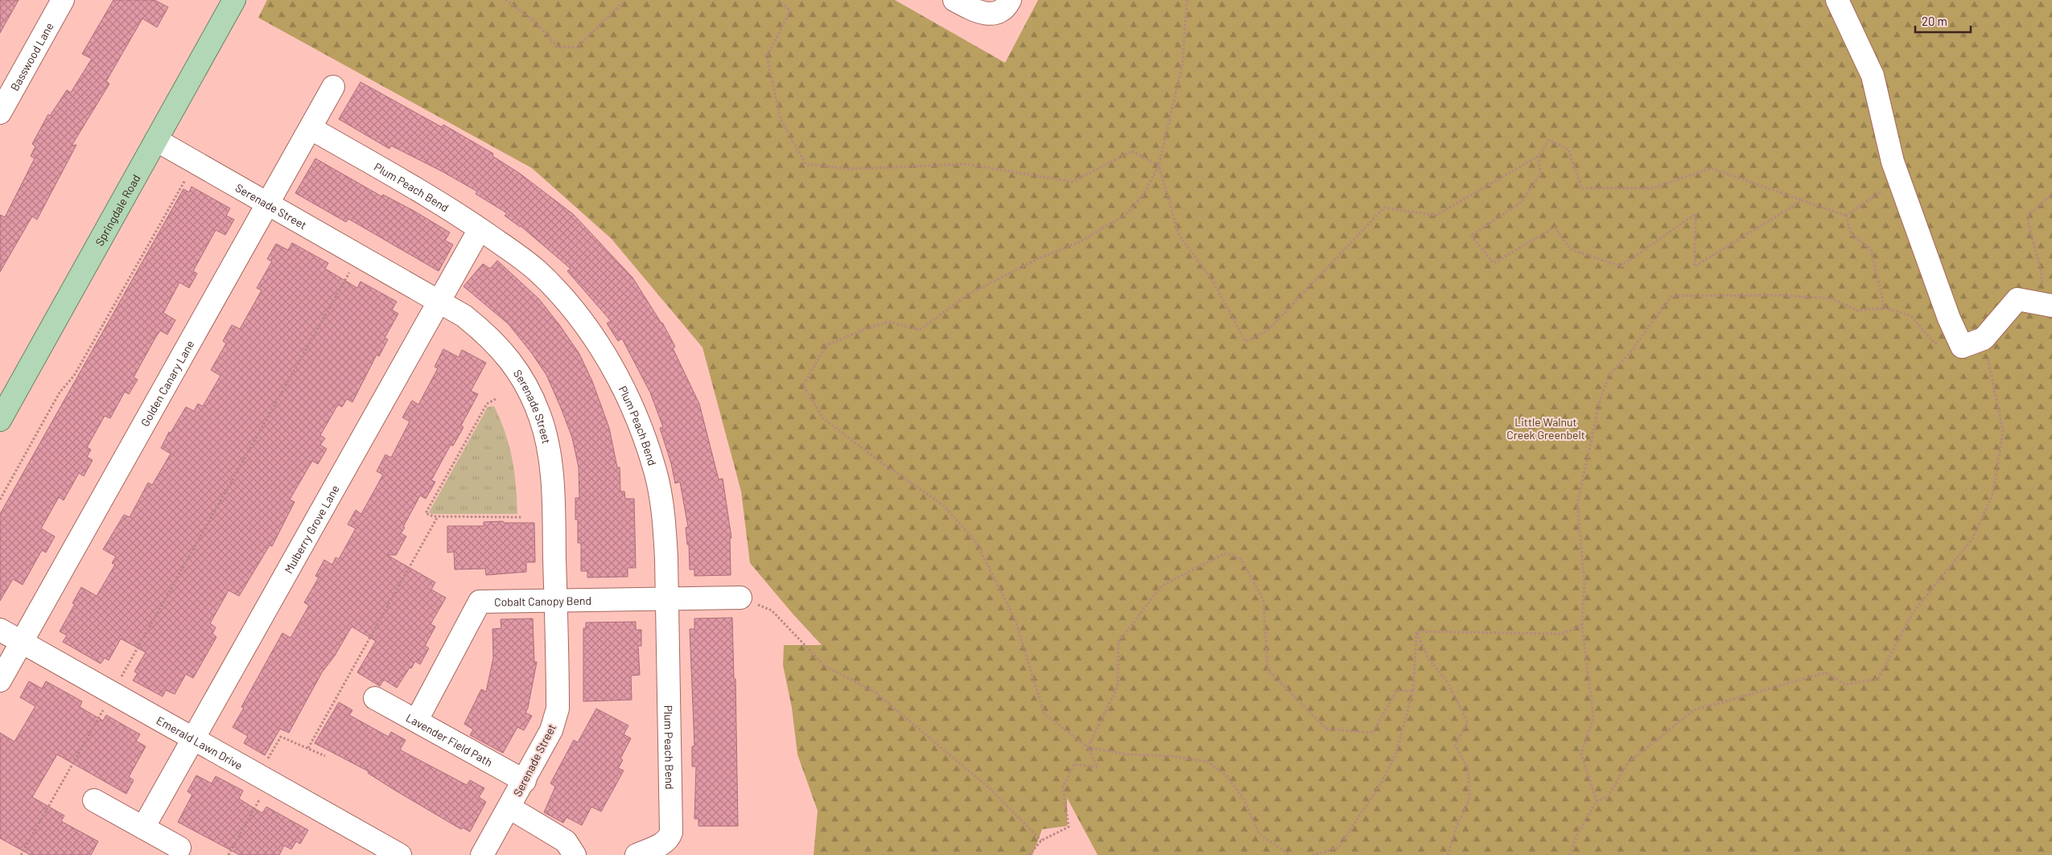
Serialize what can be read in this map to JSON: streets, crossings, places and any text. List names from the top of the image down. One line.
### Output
{"streets":{"main road":["Springdale Road"],"street":["Basswood Lane","Plum Peach Bend","Serenade Street","Golden Canary Lane","Mulberry Grove Lane","Cobalt Canopy Bend","Lavender Field Path","Emerald Lawn Drive"]},"crossings":[["Plum Peach Bend","Golden Canary Lane"],["Plum Peach Bend","Mulberry Grove Lane"],["Plum Peach Bend","Cobalt Canopy Bend"],["Serenade Street","Springdale Road"],["Serenade Street","Golden Canary Lane"],["Serenade Street","Mulberry Grove Lane"],["Serenade Street","Cobalt Canopy Bend"],["Serenade Street","Lavender Field Path"],["Golden Canary Lane","Emerald Lawn Drive"],["Mulberry Grove Lane","Emerald Lawn Drive"],["Cobalt Canopy Bend","Lavender Field Path"]],"parks":["Little Walnut Creek Greenbelt"],"scale_bar":"20 m"}
